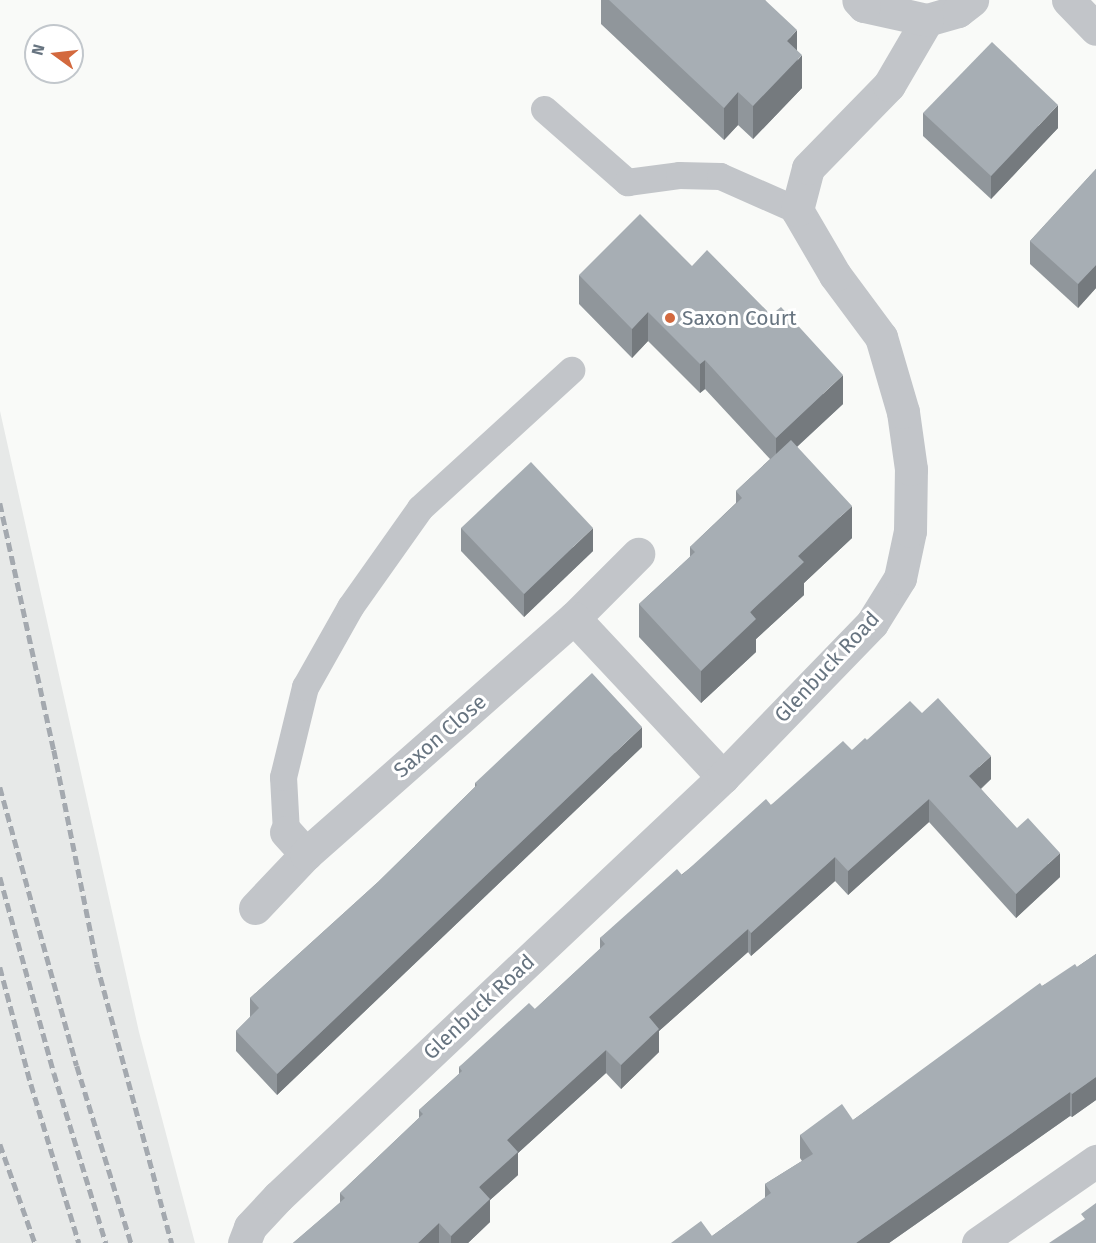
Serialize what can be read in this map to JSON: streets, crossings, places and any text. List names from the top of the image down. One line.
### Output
{"streets":{"street":["Glenbuck Road","Saxon Close"]},"places":["Saxon Court"],"north":"left"}
